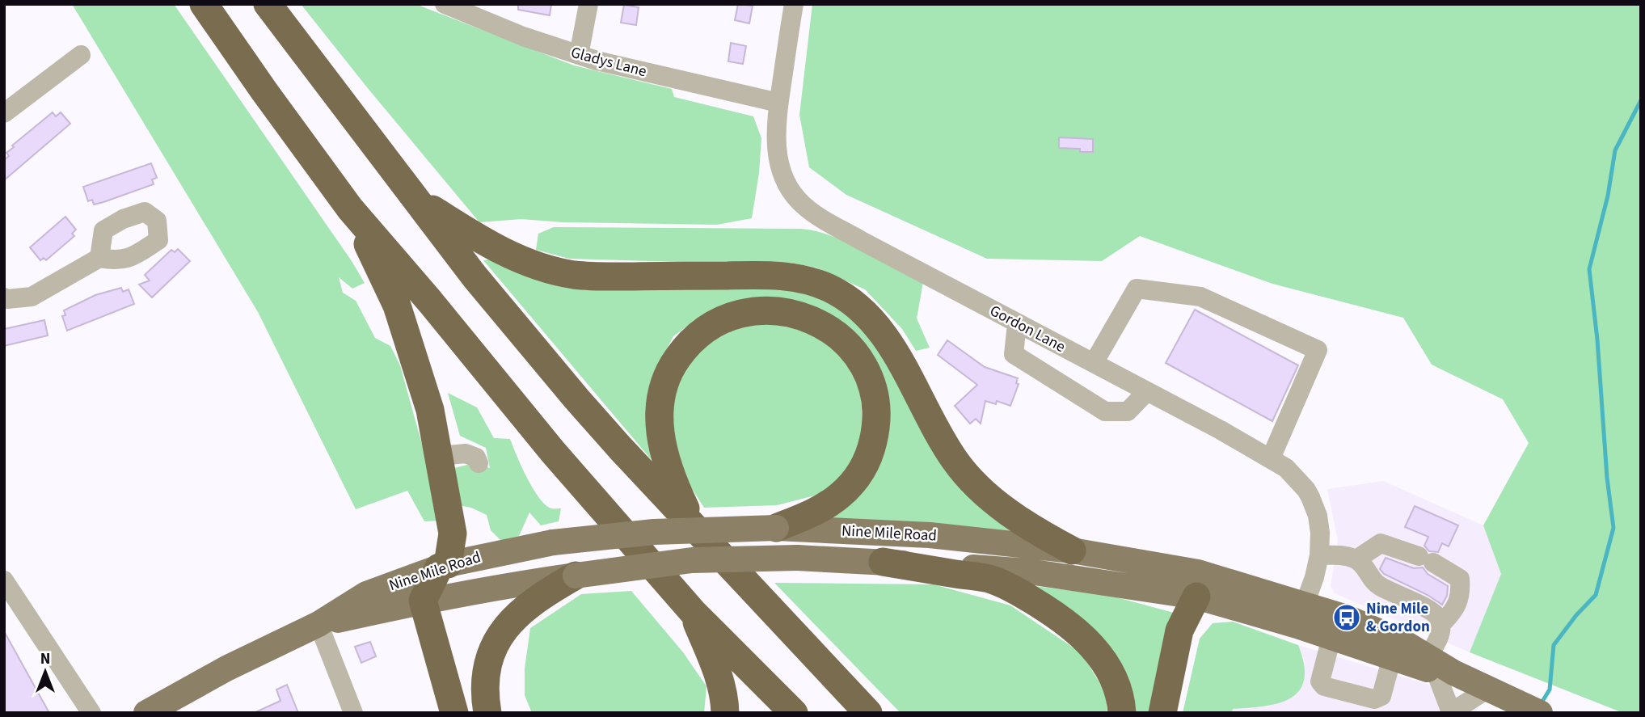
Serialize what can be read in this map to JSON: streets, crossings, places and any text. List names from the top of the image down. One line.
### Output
{"streets":{"main road":["Nine Mile Road"],"street":["Gladys Lane","Gordon Lane"]},"crossings":[["Gladys Lane","Gordon Lane"],["Gordon Lane","Nine Mile Road"]],"places":{"bus stop":["Nine Mile & Gordon"]},"north":"top"}
